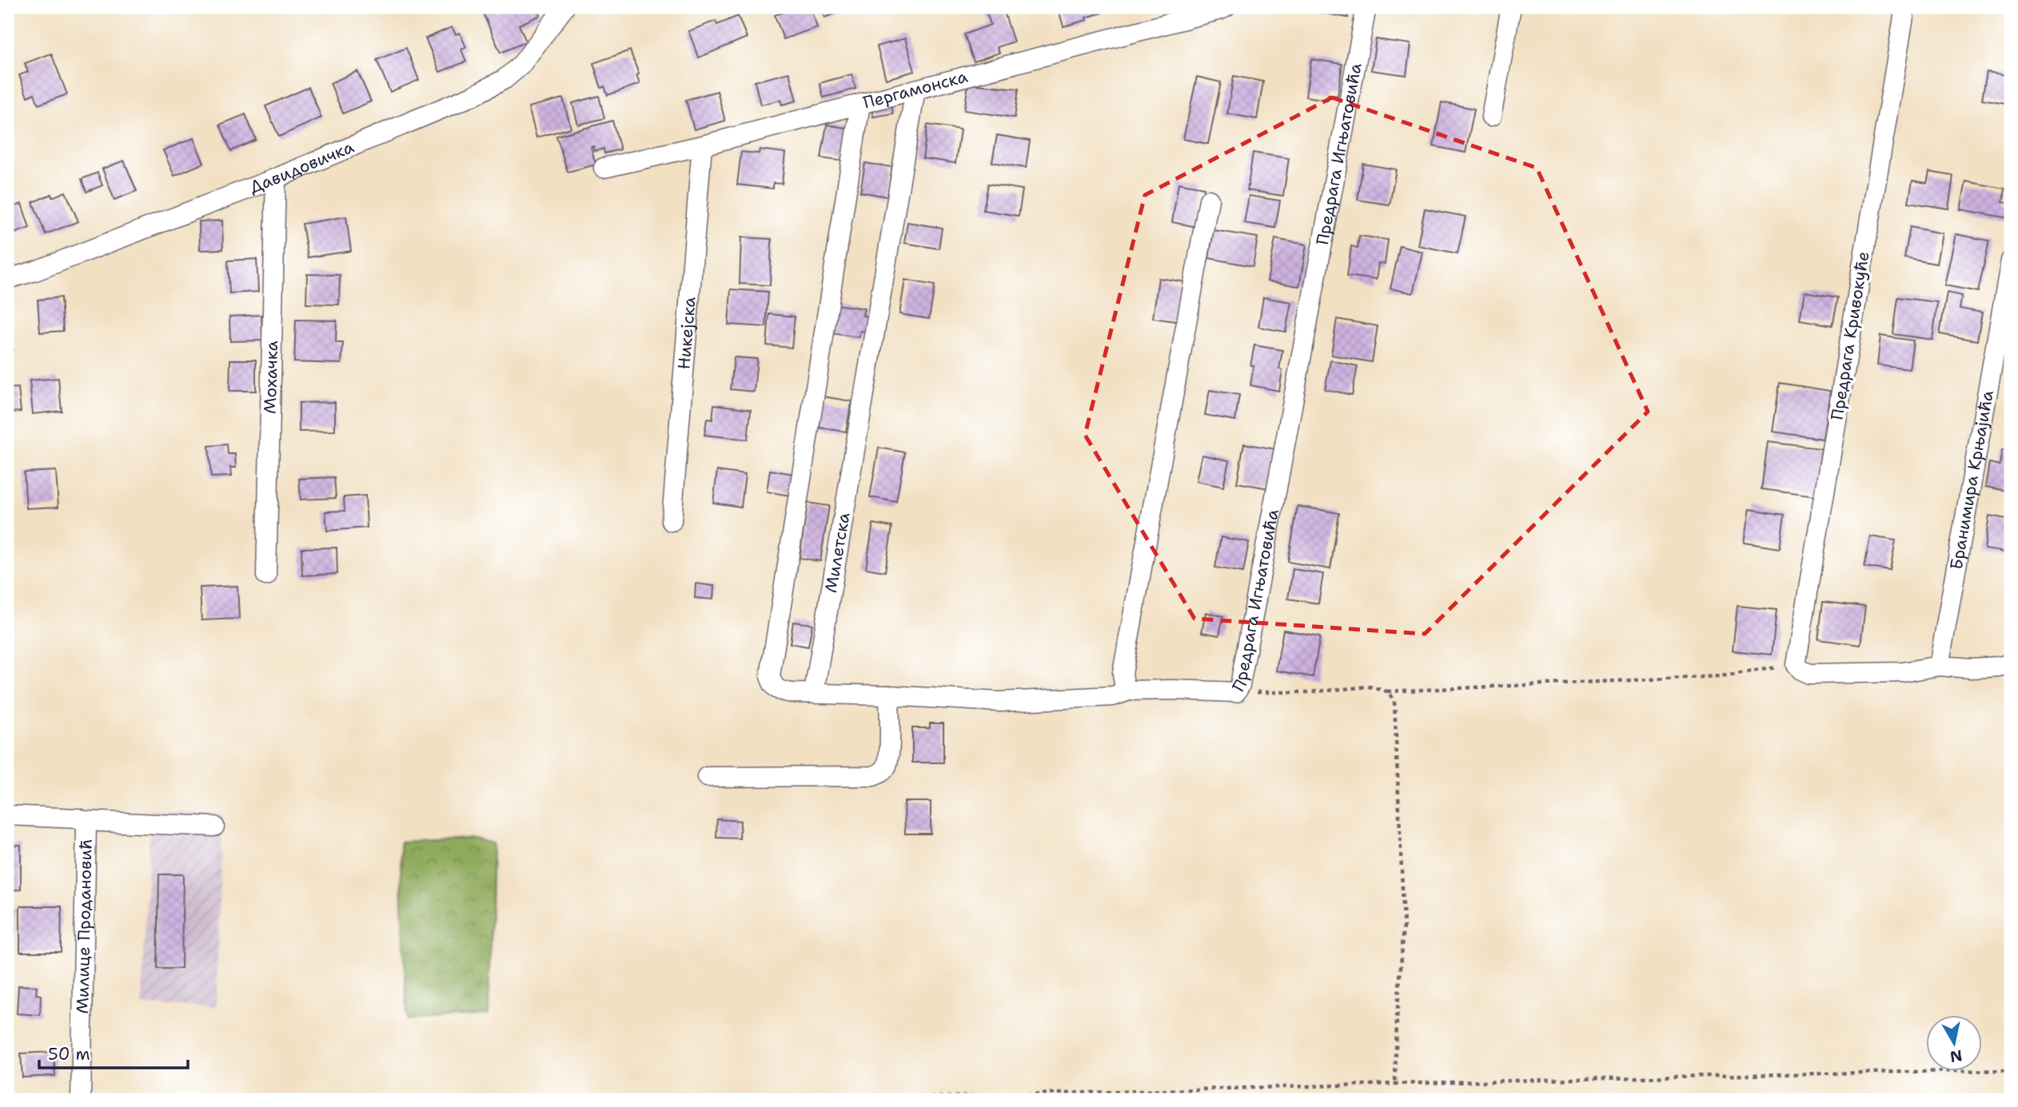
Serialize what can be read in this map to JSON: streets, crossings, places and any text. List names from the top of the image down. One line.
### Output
{"streets":{"street":["Пергамонска","Предрага Игњатовића","Давидовичка","Никејска","Предрага Кривокуће","Мохачка","Бранимира Крњајића","Милетска","Милице Продановић"]},"crossings":[["Пергамонска","Никејска"],["Пергамонска","Милетска"],["Давидовичка","Мохачка"]],"scale_bar":"50 m","north":"bottom"}
